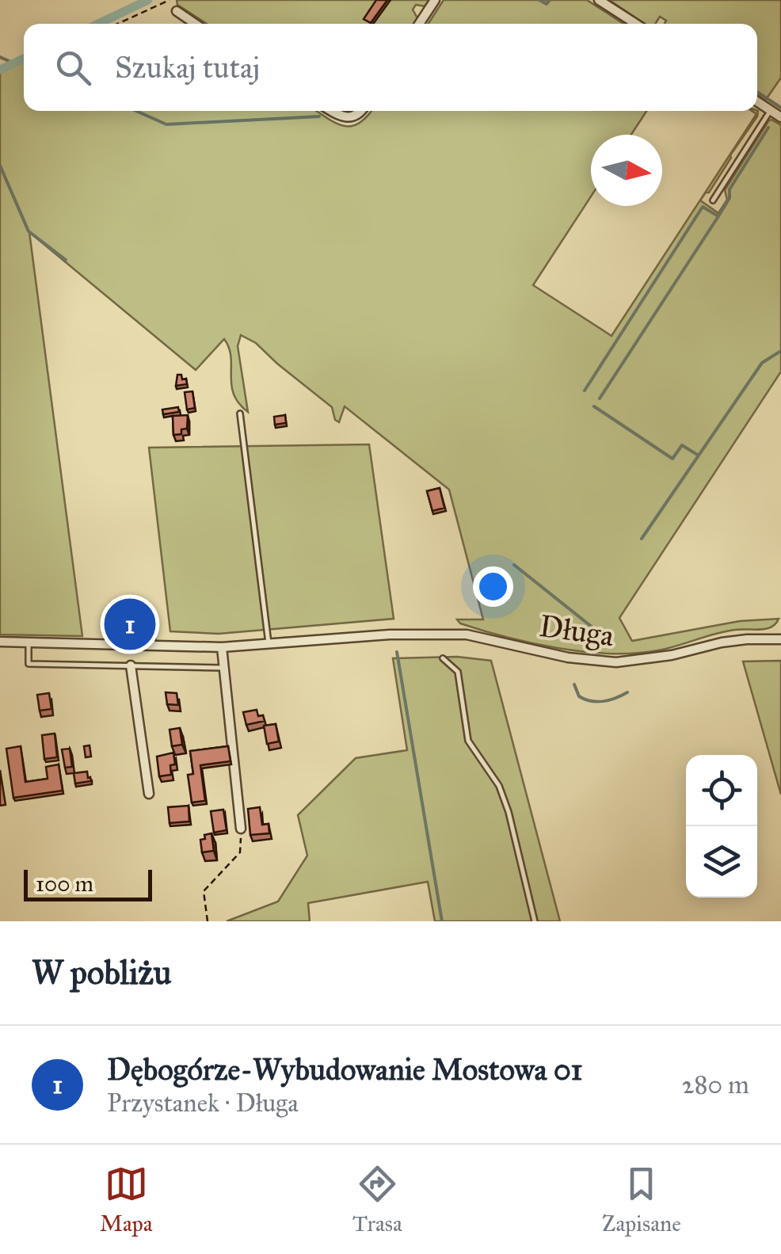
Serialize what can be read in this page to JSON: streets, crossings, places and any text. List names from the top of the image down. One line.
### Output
{"streets":{"street":["Długa"]},"scale_bar":"100 m","north":"right","page":{"search":"Szukaj tutaj","pins":"1","scale":"100 m","heading":"W pobliżu","list":[{"mark":"1","name":"Dębogórze-Wybudowanie Mostowa 01","note":"Przystanek · Długa","value":"280 m"}],"nav":["Mapa","Trasa","Zapisane"]}}
